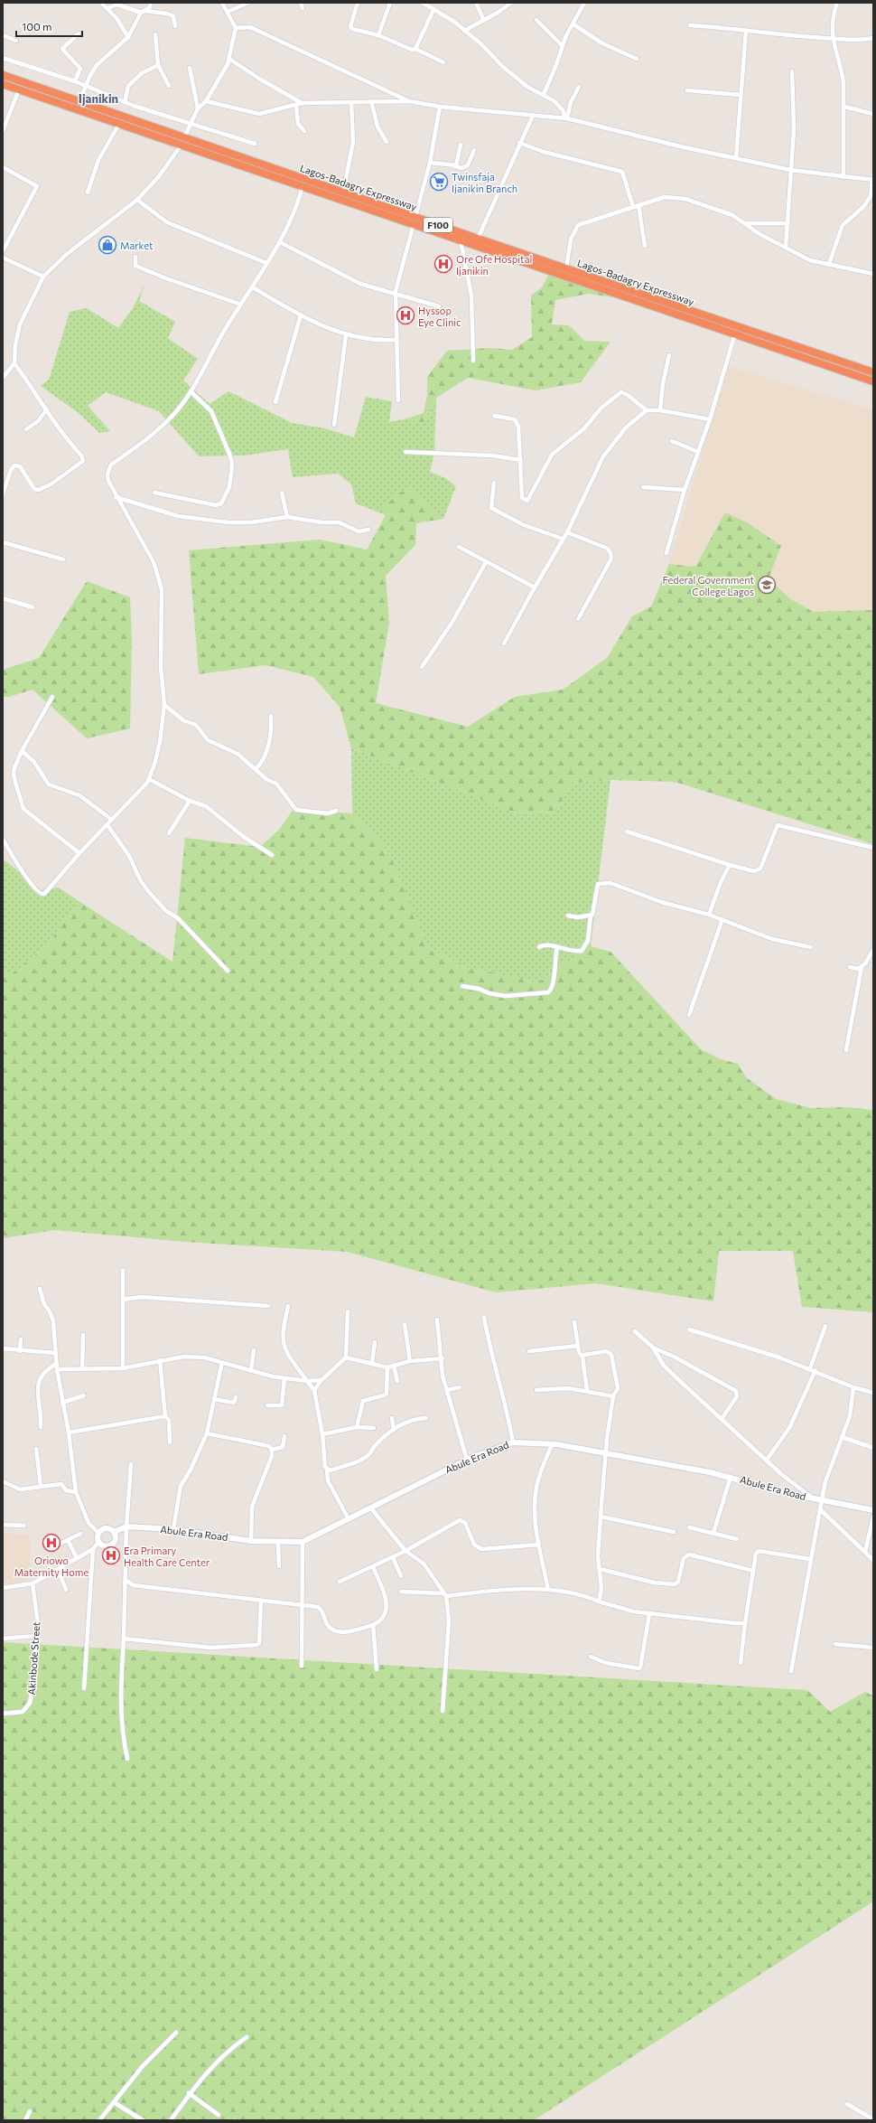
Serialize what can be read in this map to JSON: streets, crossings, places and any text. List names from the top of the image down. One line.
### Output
{"streets":{"highway":["Lagos-Badagry Expressway","F100"],"street":["Abule Era Road","Akinbode Street"]},"districts":["Ijanikin"],"places":{"supermarket":["Twinsfaja Ijanikin Branch"],"shop":["Market"],"hospital":["Ore Ofe Hospital Ijanikin","Hyssop Eye Clinic","Oriowo Maternity Home","Era Primary Health Care Center"],"school or university":["Federal Government College Lagos"]},"scale_bar":"100 m"}
